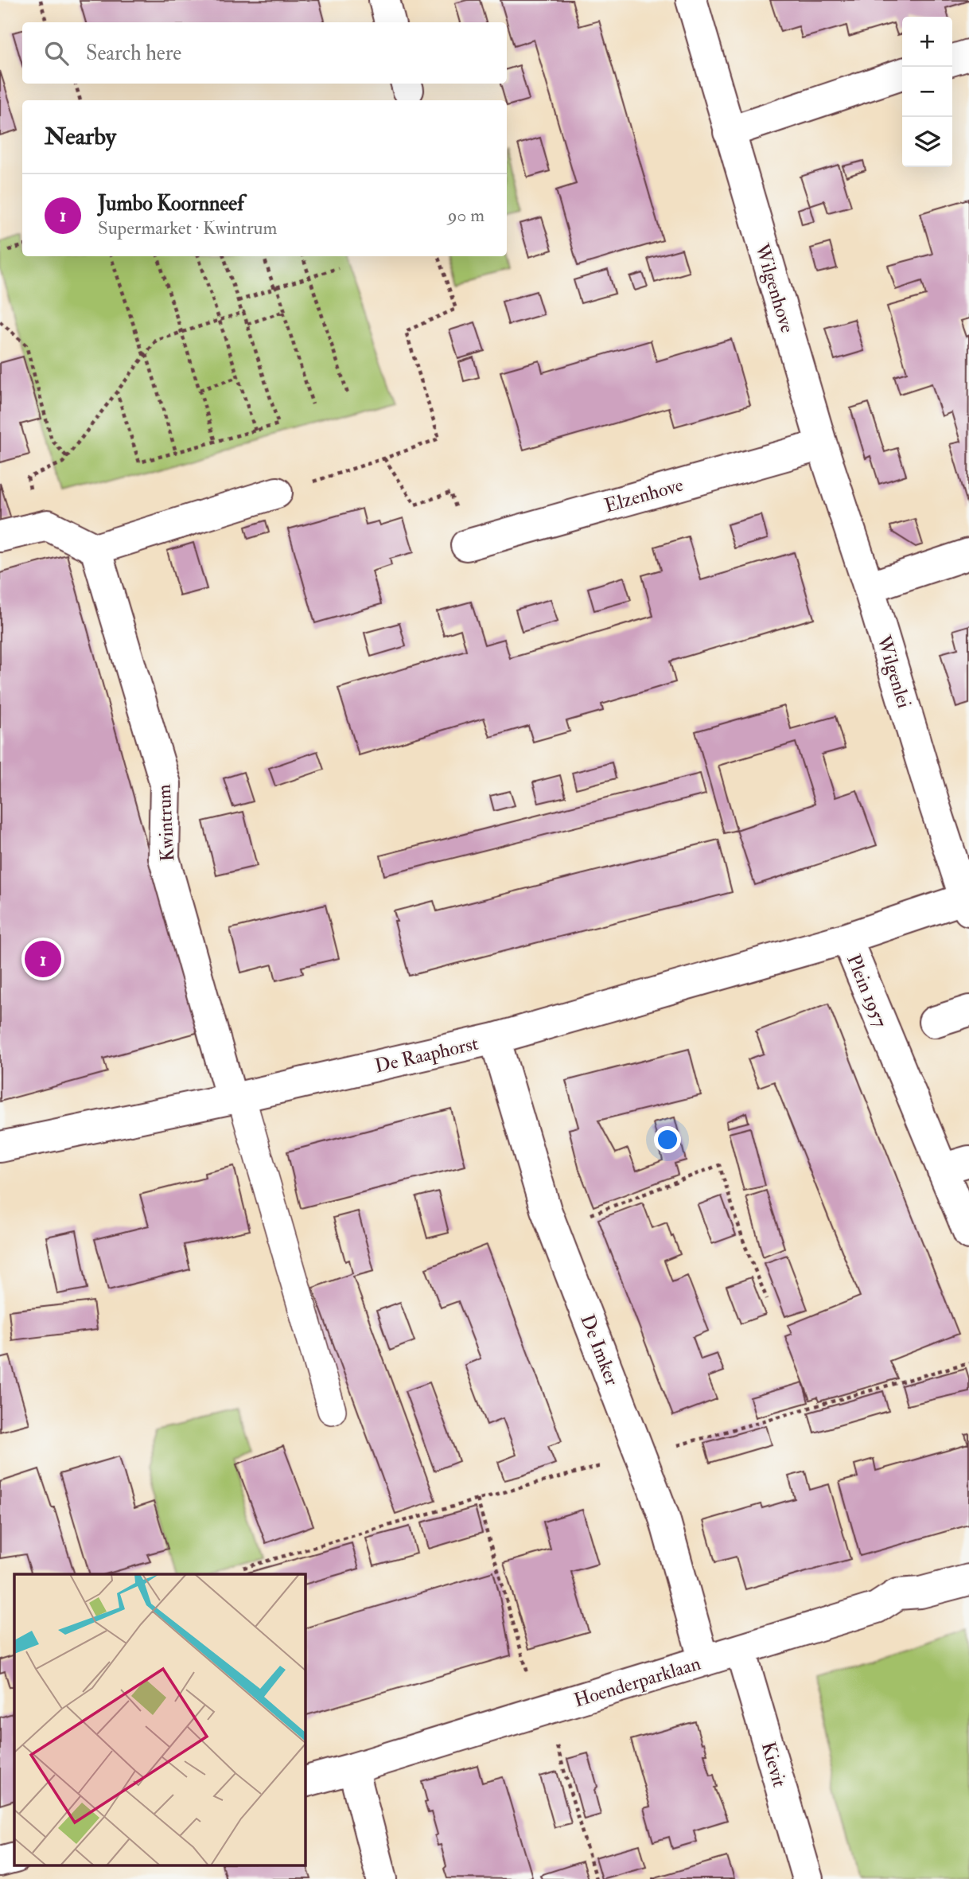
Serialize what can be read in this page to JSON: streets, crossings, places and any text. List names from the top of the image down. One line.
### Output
{"streets":{"street":["Wilgenhove","Elzenhove","Wilgenlei","Kwintrum","Plein 1957","De Raaphorst","De Imker","Hoenderparklaan","Kievit"]},"crossings":[["Wilgenhove","Elzenhove"],["Wilgenhove","Wilgenlei"],["Elzenhove","Wilgenlei"],["Wilgenlei","Plein 1957"],["Kwintrum","De Raaphorst"],["Plein 1957","De Raaphorst"],["De Raaphorst","De Imker"],["De Imker","Hoenderparklaan"],["Hoenderparklaan","Kievit"]],"page":{"map_buttons":["+","−"],"search":"Search here","heading":"Nearby","list":[{"mark":"1","name":"Jumbo Koornneef","note":"Supermarket · Kwintrum","value":"90 m"}],"pins":"1"}}
